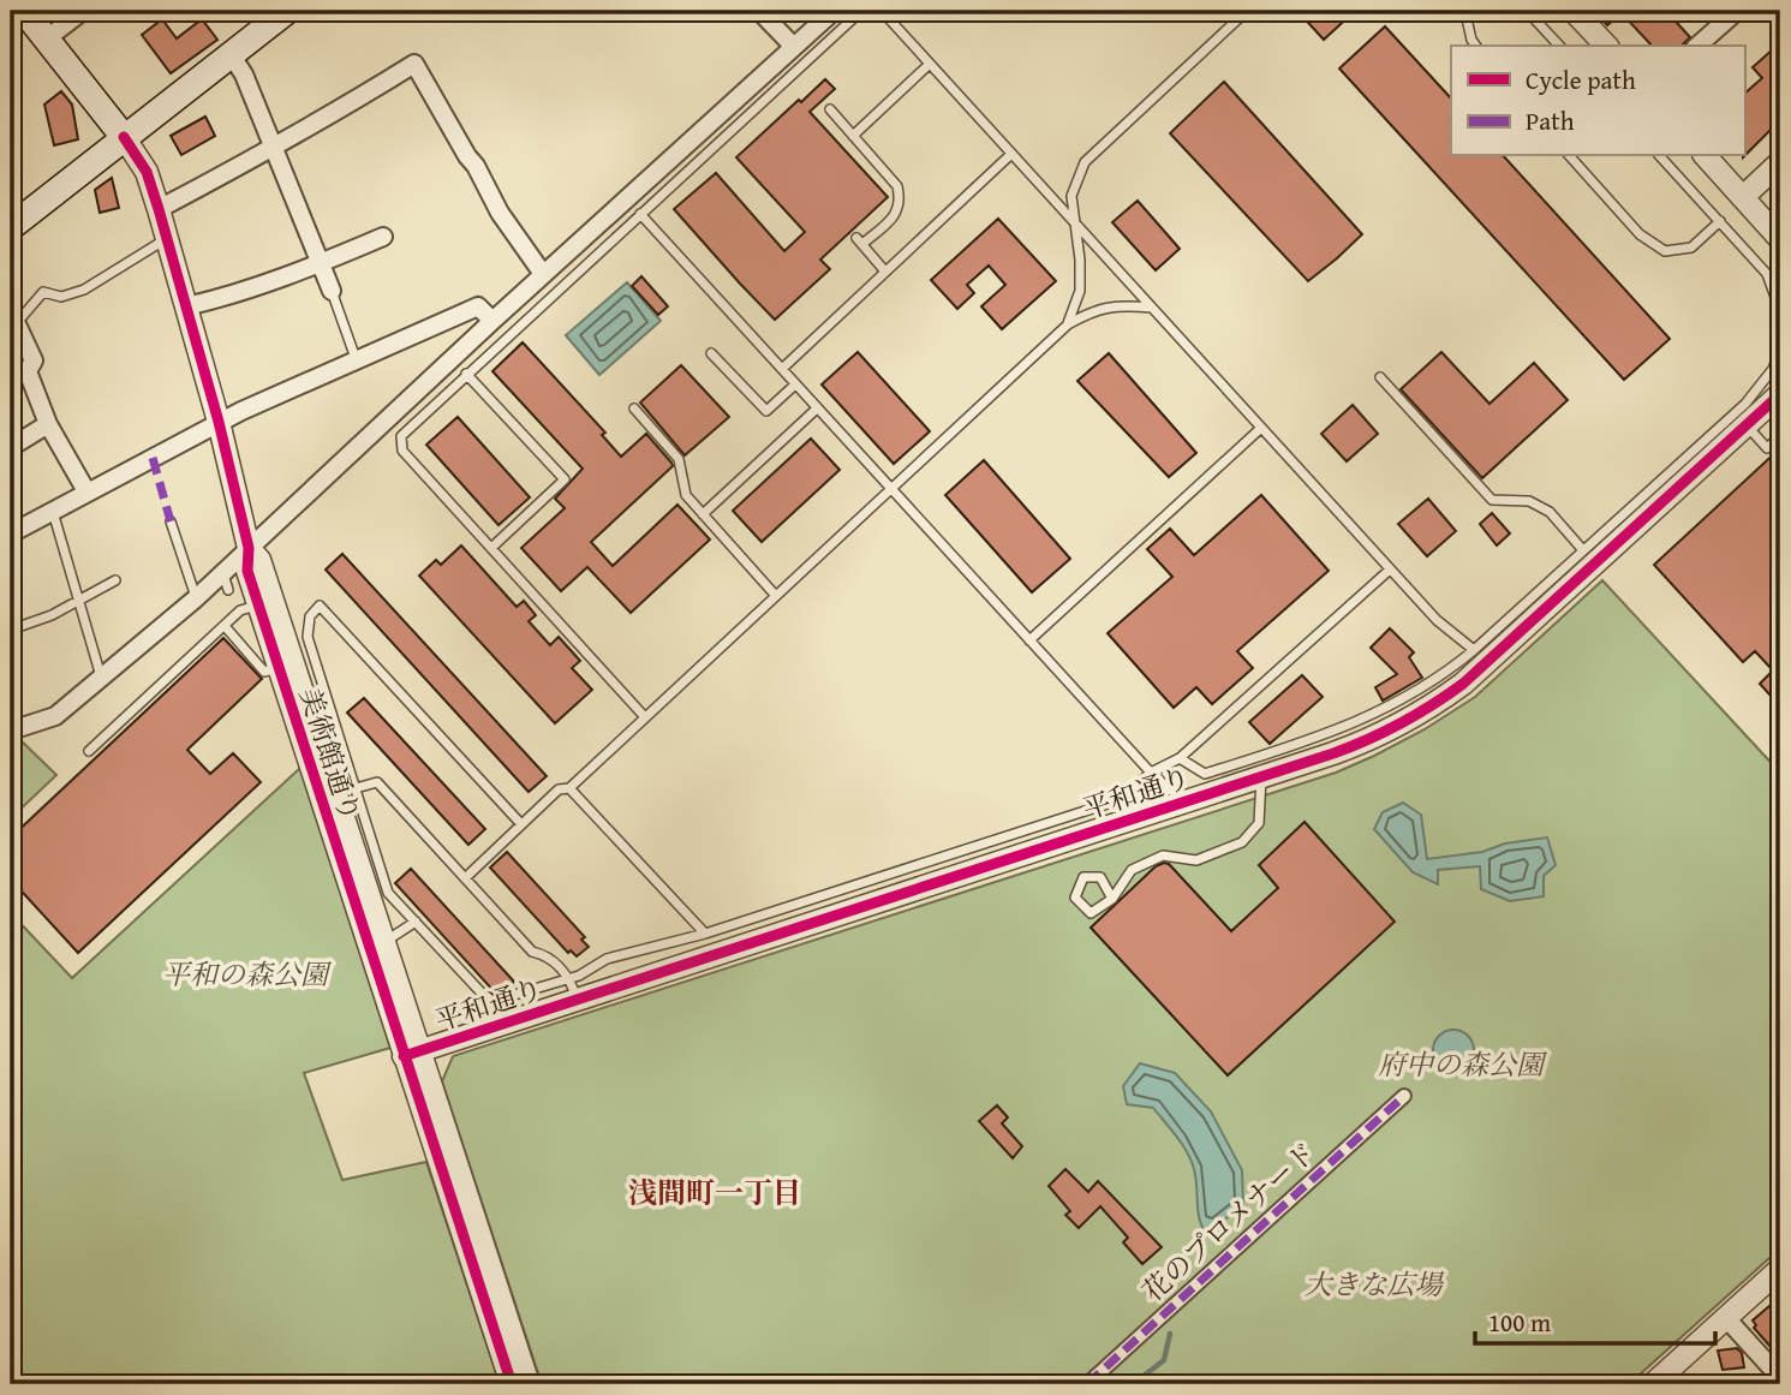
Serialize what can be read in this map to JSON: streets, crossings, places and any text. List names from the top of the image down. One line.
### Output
{"streets":{"street":["美術館通り","平和通り","花のプロメナード"]},"crossings":[["美術館通り","平和通り"]],"districts":["浅間町一丁目"],"parks":["平和の森公園","府中の森公園","大きな広場"],"legend":["Cycle path","Path"],"scale_bar":"100 m"}
